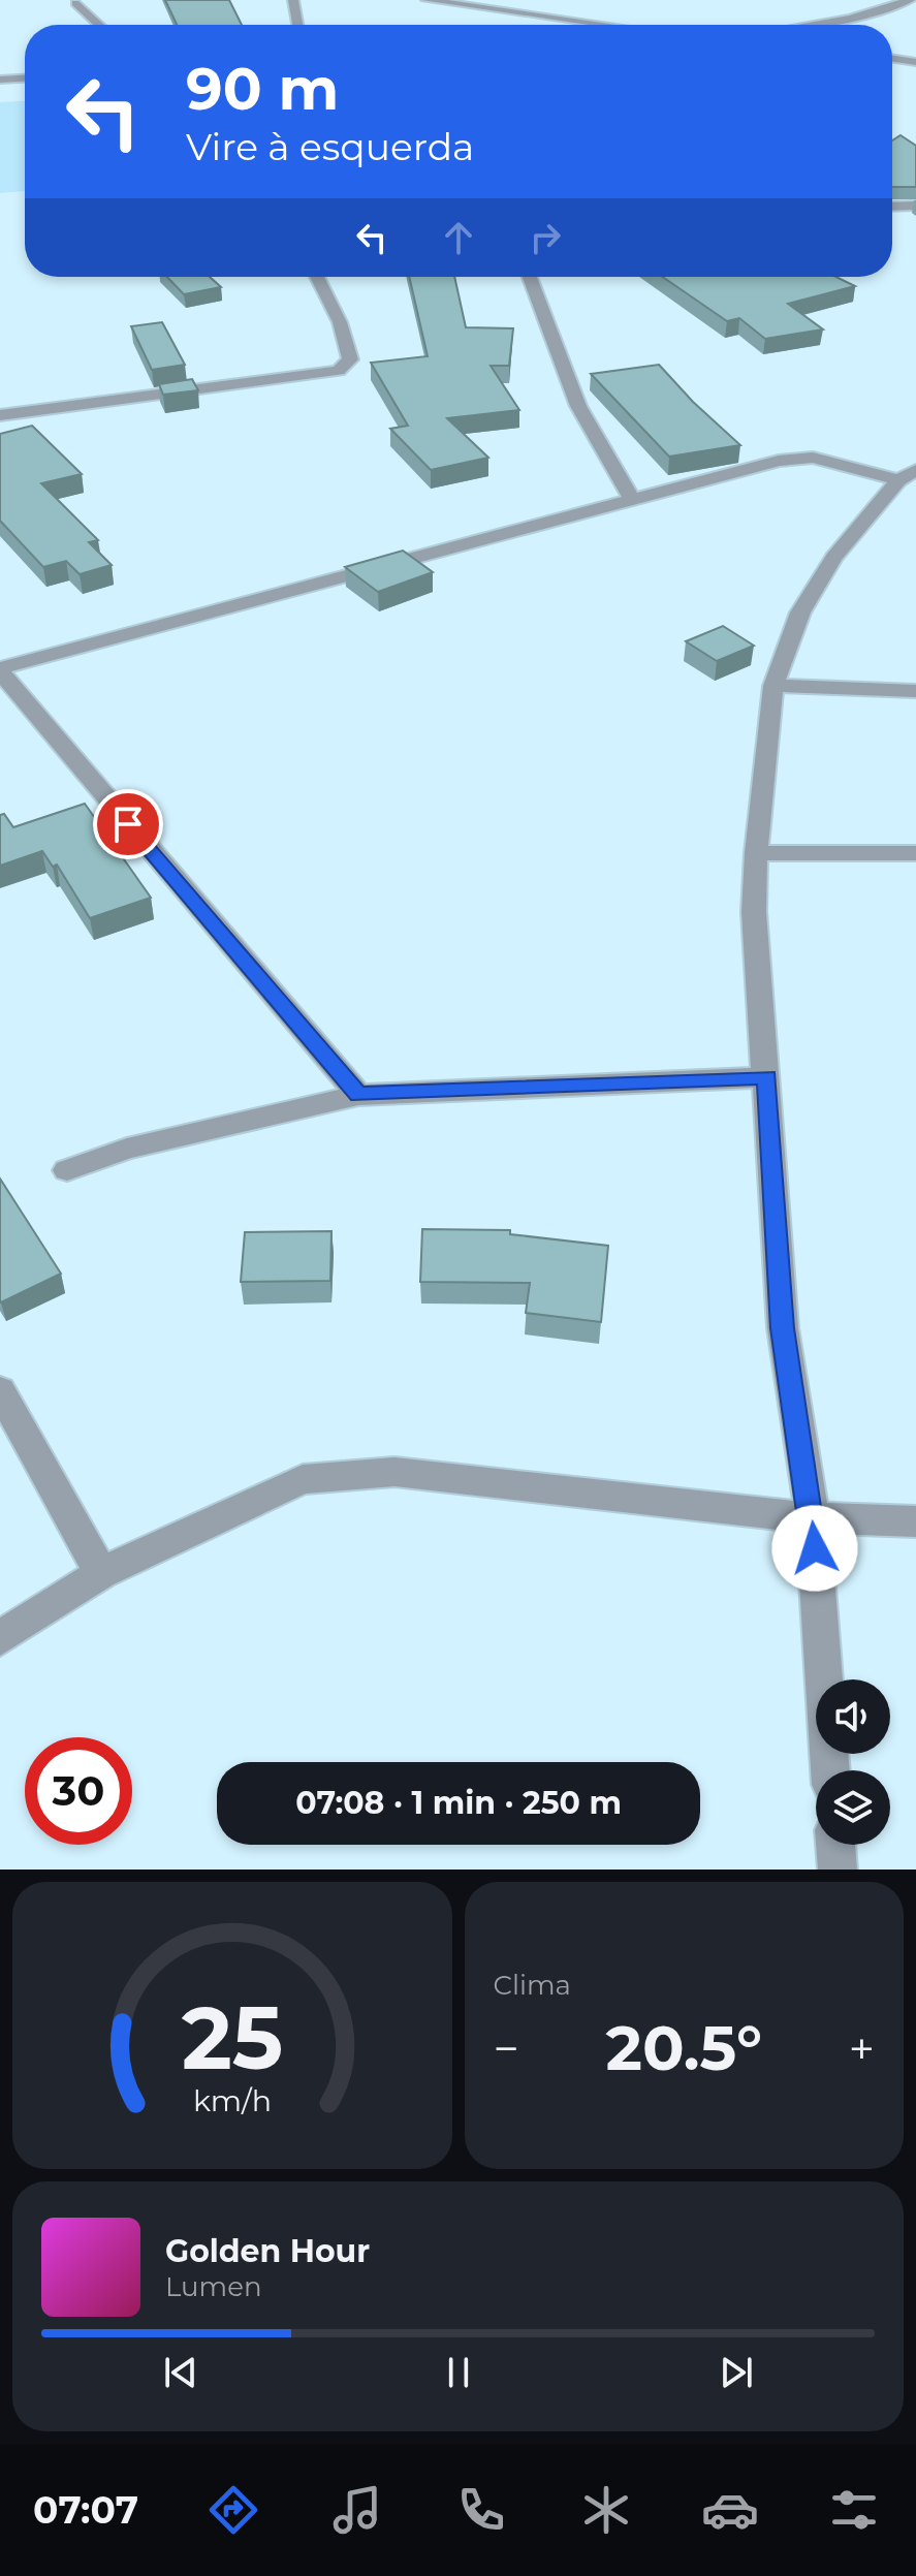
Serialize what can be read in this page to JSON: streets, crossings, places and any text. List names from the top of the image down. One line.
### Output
{"page":{"turn":["90 m","Vire à esquerda"],"limit":"30","trip":"07:08 · 1 min · 250 m","tile":"Clima","heat":["−","20.5°","+"],"song":["Golden Hour","Lumen"],"tabs":"07:07","gauge":["25","km/h"]}}
